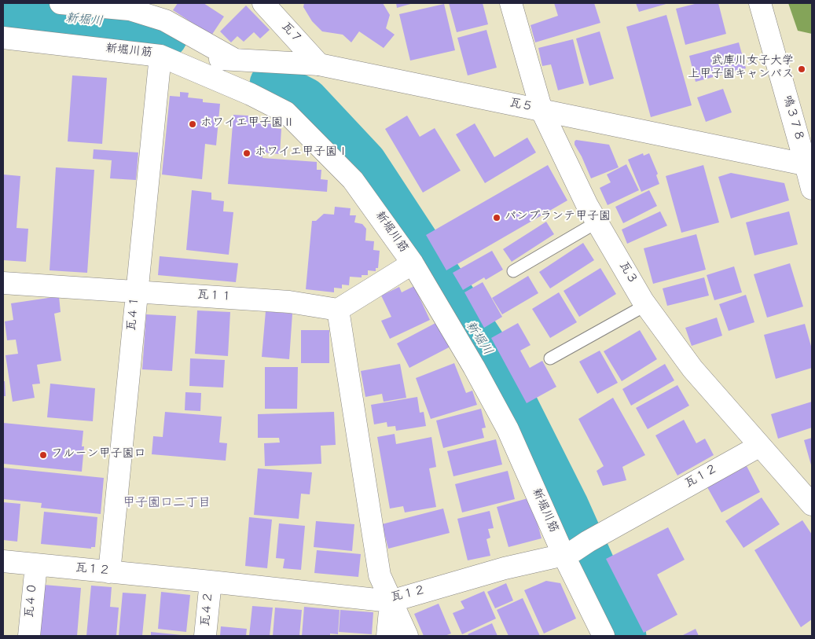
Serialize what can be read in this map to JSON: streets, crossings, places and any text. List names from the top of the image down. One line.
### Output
{"streets":{"street":["瓦７","新堀川筋","瓦５","鳴３７８","瓦３","瓦１１","瓦４１","瓦１２","瓦４０","瓦４２"]},"crossings":[["瓦７","瓦５"],["新堀川筋","瓦５"],["新堀川筋","瓦４１"],["新堀川筋","瓦１２"],["瓦５","鳴３７８"],["瓦５","瓦３"],["瓦５","瓦４１"],["瓦３","瓦１２"],["瓦１１","瓦４１"],["瓦４１","瓦１２"],["瓦１２","瓦４０"],["瓦１２","瓦４２"]],"districts":["甲子園口二丁目"],"water":["新堀川"],"places":["武庫川女子大学 上甲子園キャンパス","ホワイエ甲子園Ⅱ","ホワイエ甲子園Ⅰ","パンプランテ甲子園","フルーン甲子園口"]}
